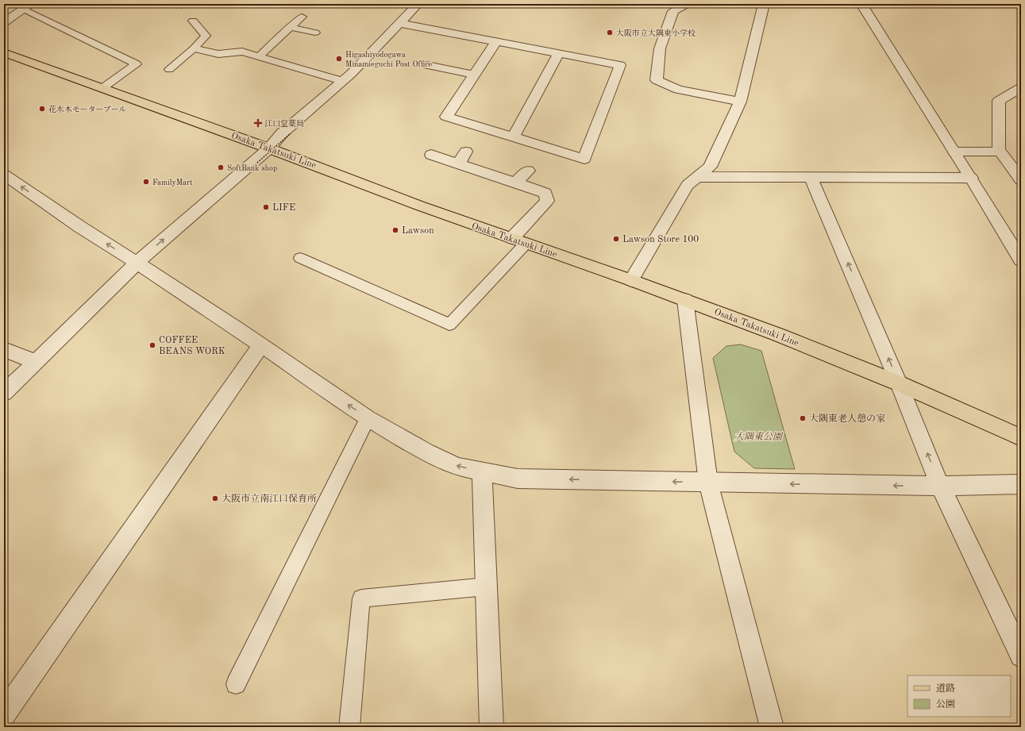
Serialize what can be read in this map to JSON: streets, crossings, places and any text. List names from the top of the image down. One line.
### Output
{"streets":{"main road":["Osaka Takatsuki Line"]},"parks":["大隅東公園"],"places":{"other":["大阪市立大隅東小学校","Higashiyodogawa Minamieguchi Post Office","花水木モータープール","SoftBank shop","FamilyMart","LIFE","Lawson","Lawson Store 100","COFFEE BEANS WORK","大隅東老人憩の家","大阪市立南江口保育所"],"health":["江口堂薬局"]},"legend":["道路","公園"]}
